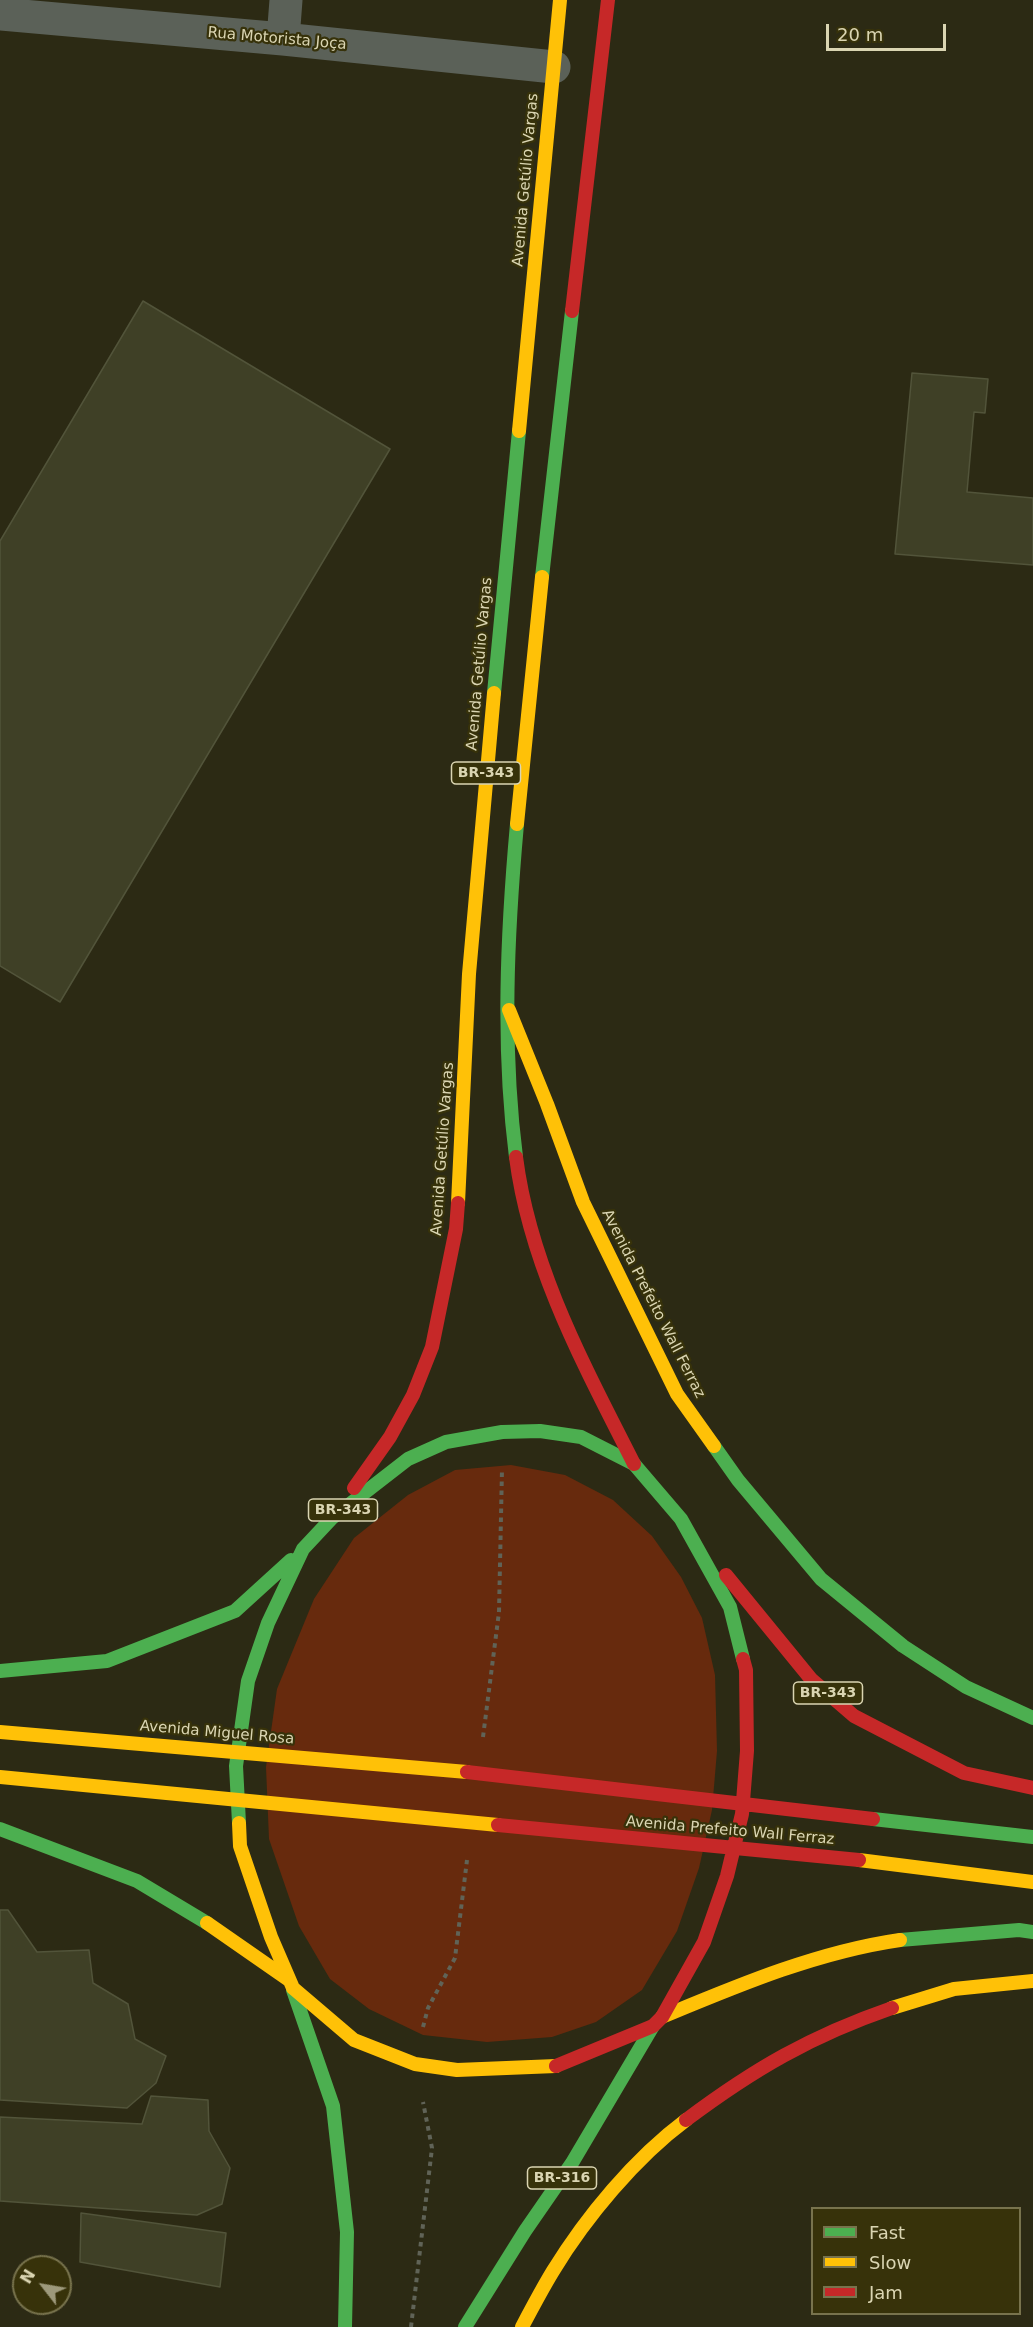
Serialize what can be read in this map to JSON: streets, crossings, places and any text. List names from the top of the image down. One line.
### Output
{"streets":{"main road":["Avenida Getúlio Vargas","BR-343","Avenida Prefeito Wall Ferraz","Avenida Miguel Rosa","BR-316"],"street":["Rua Motorista Joça"]},"crossings":[["Rua Motorista Joça","Avenida Getúlio Vargas"],["Avenida Getúlio Vargas","BR-343"],["BR-343","Avenida Prefeito Wall Ferraz"],["BR-343","BR-316"],["Avenida Prefeito Wall Ferraz","Avenida Miguel Rosa"]],"legend":["Fast","Slow","Jam"],"scale_bar":"20 m","north":"top left"}
